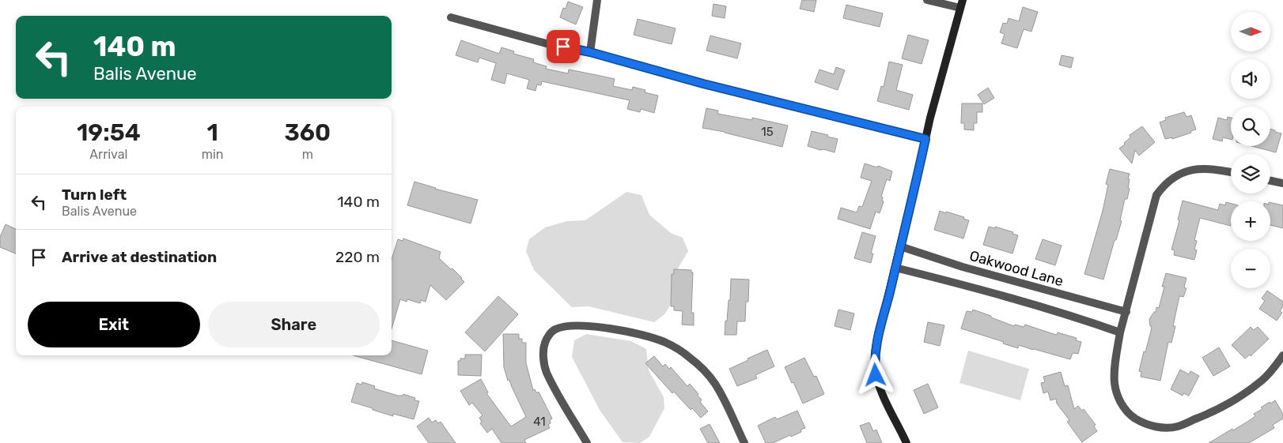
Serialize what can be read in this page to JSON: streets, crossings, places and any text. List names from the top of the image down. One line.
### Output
{"streets":{"street":["Oakwood Lane"]},"house_numbers":["15","41"],"north":"right","page":{"map_buttons":["+","−"],"turn":["140 m","Balis Avenue"],"eta":["19:54","Arrival","1","min","360","m"],"list":[{"name":"Turn left","note":"Balis Avenue","value":"140 m"},{"name":"Arrive at destination","value":"220 m"}],"buttons":["Exit","Share"]}}
